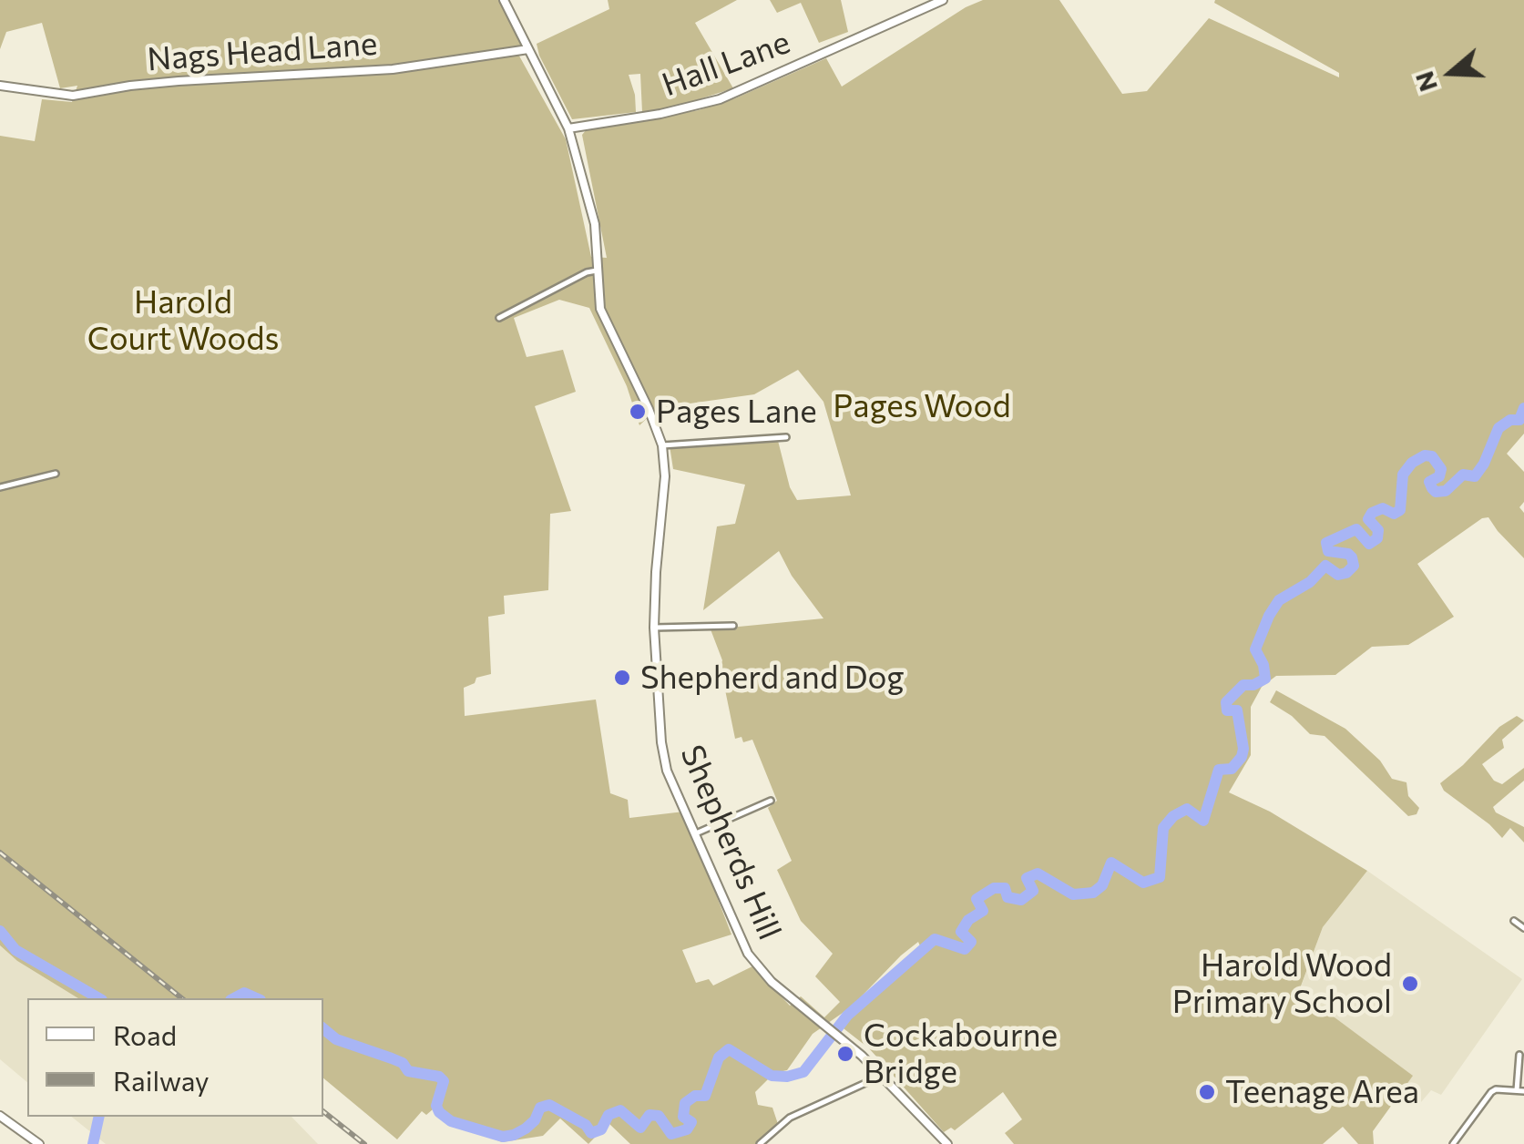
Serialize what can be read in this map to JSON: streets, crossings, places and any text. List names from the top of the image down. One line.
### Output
{"streets":{"street":["Nags Head Lane","Hall Lane","Shepherds Hill"]},"crossings":[["Nags Head Lane","Shepherds Hill"],["Hall Lane","Shepherds Hill"]],"parks":["Harold Court Woods","Pages Wood"],"places":["Pages Lane","Shepherd and Dog","Harold Wood Primary School","Cockabourne Bridge","Teenage Area"],"legend":["Road","Railway"],"north":"left"}
